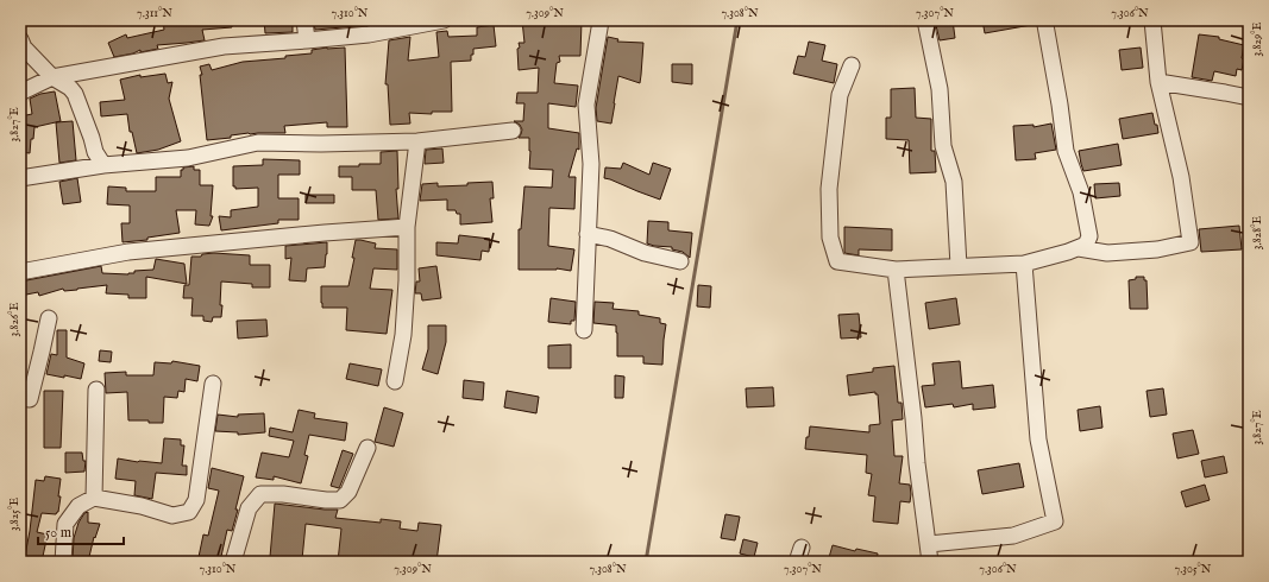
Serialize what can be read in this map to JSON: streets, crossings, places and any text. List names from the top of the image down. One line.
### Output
{"scale_bar":"50 m","coordinates":["7.311°N","7.310°N","7.309°N","7.308°N","7.307°N","7.306°N","3.829°E","3.827°E","3.828°E","3.826°E","3.825°E","7.305°N"]}
